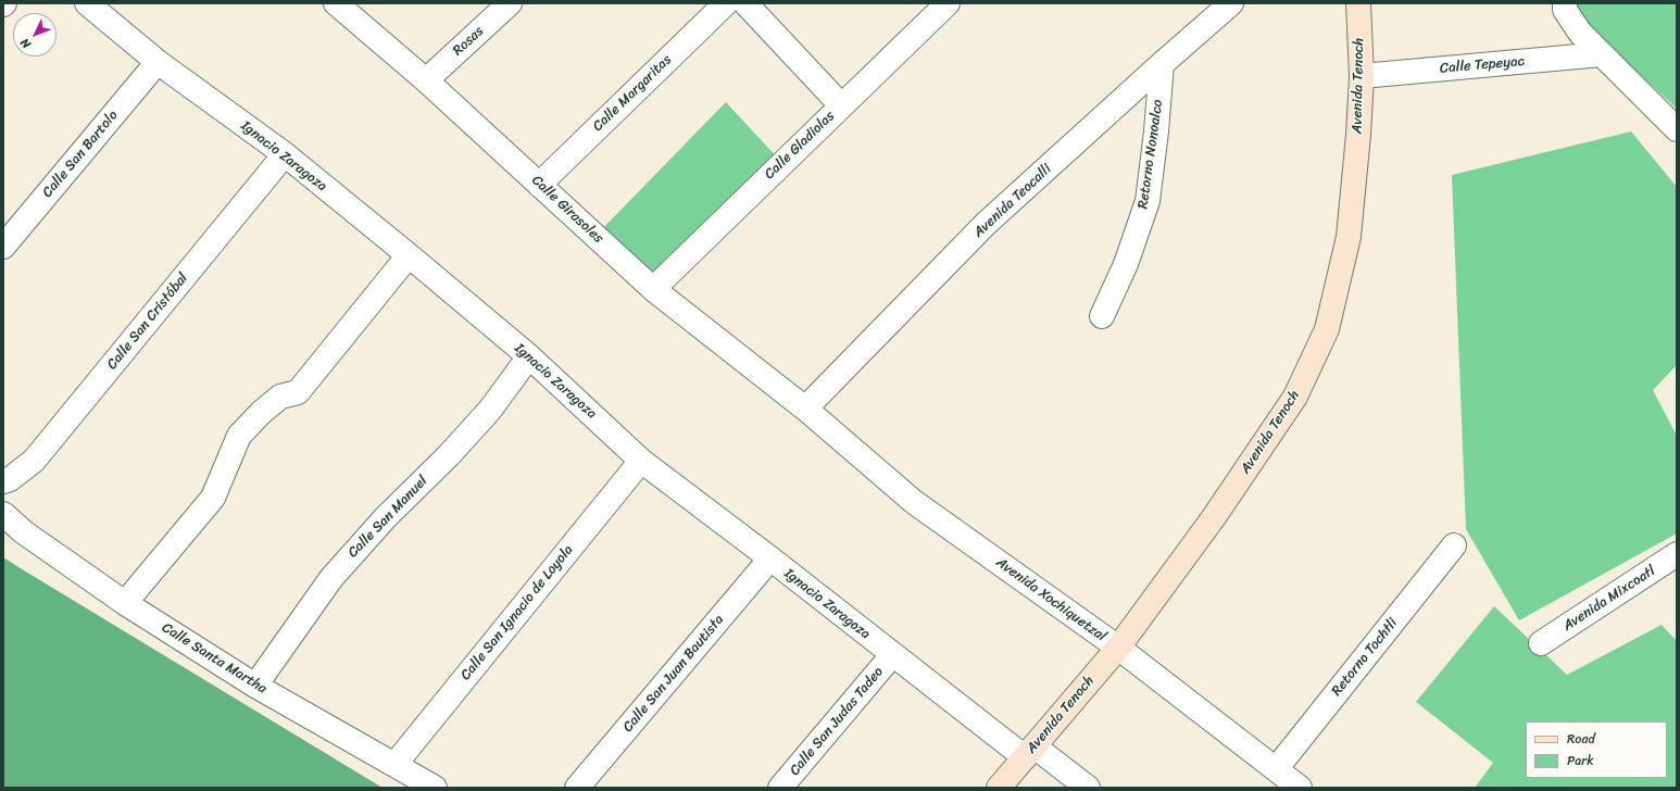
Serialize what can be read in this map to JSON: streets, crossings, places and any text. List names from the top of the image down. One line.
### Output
{"streets":{"street":["Rosas","Calle Tepeyac","Avenida Tenoch","Calle Margaritas","Calle Gladiolas","Calle San Bartolo","Retorno Nonoalco","Ignacio Zaragoza","Avenida Teocalli","Calle Girasoles","Calle San Cristóbal","Calle San Manuel","Avenida Mixcoatl","Avenida Xochiquetzal","Calle San Ignacio de Loyola","Retorno Tochtli","Calle Santa Martha","Calle San Juan Bautista","Calle San Judas Tadeo"]},"crossings":[["Rosas","Calle Girasoles"],["Calle Tepeyac","Avenida Tenoch"],["Avenida Tenoch","Ignacio Zaragoza"],["Avenida Tenoch","Avenida Xochiquetzal"],["Calle Margaritas","Calle Girasoles"],["Calle Gladiolas","Calle Girasoles"],["Calle San Bartolo","Ignacio Zaragoza"],["Retorno Nonoalco","Avenida Teocalli"],["Ignacio Zaragoza","Calle San Cristóbal"],["Ignacio Zaragoza","Calle San Manuel"],["Ignacio Zaragoza","Calle San Ignacio de Loyola"],["Ignacio Zaragoza","Calle San Juan Bautista"],["Ignacio Zaragoza","Calle San Judas Tadeo"],["Avenida Teocalli","Calle Girasoles"],["Avenida Teocalli","Avenida Xochiquetzal"],["Calle Girasoles","Avenida Xochiquetzal"],["Calle San Manuel","Calle Santa Martha"],["Avenida Xochiquetzal","Retorno Tochtli"],["Calle San Ignacio de Loyola","Calle Santa Martha"]],"legend":["Road","Park"],"north":"bottom left"}
